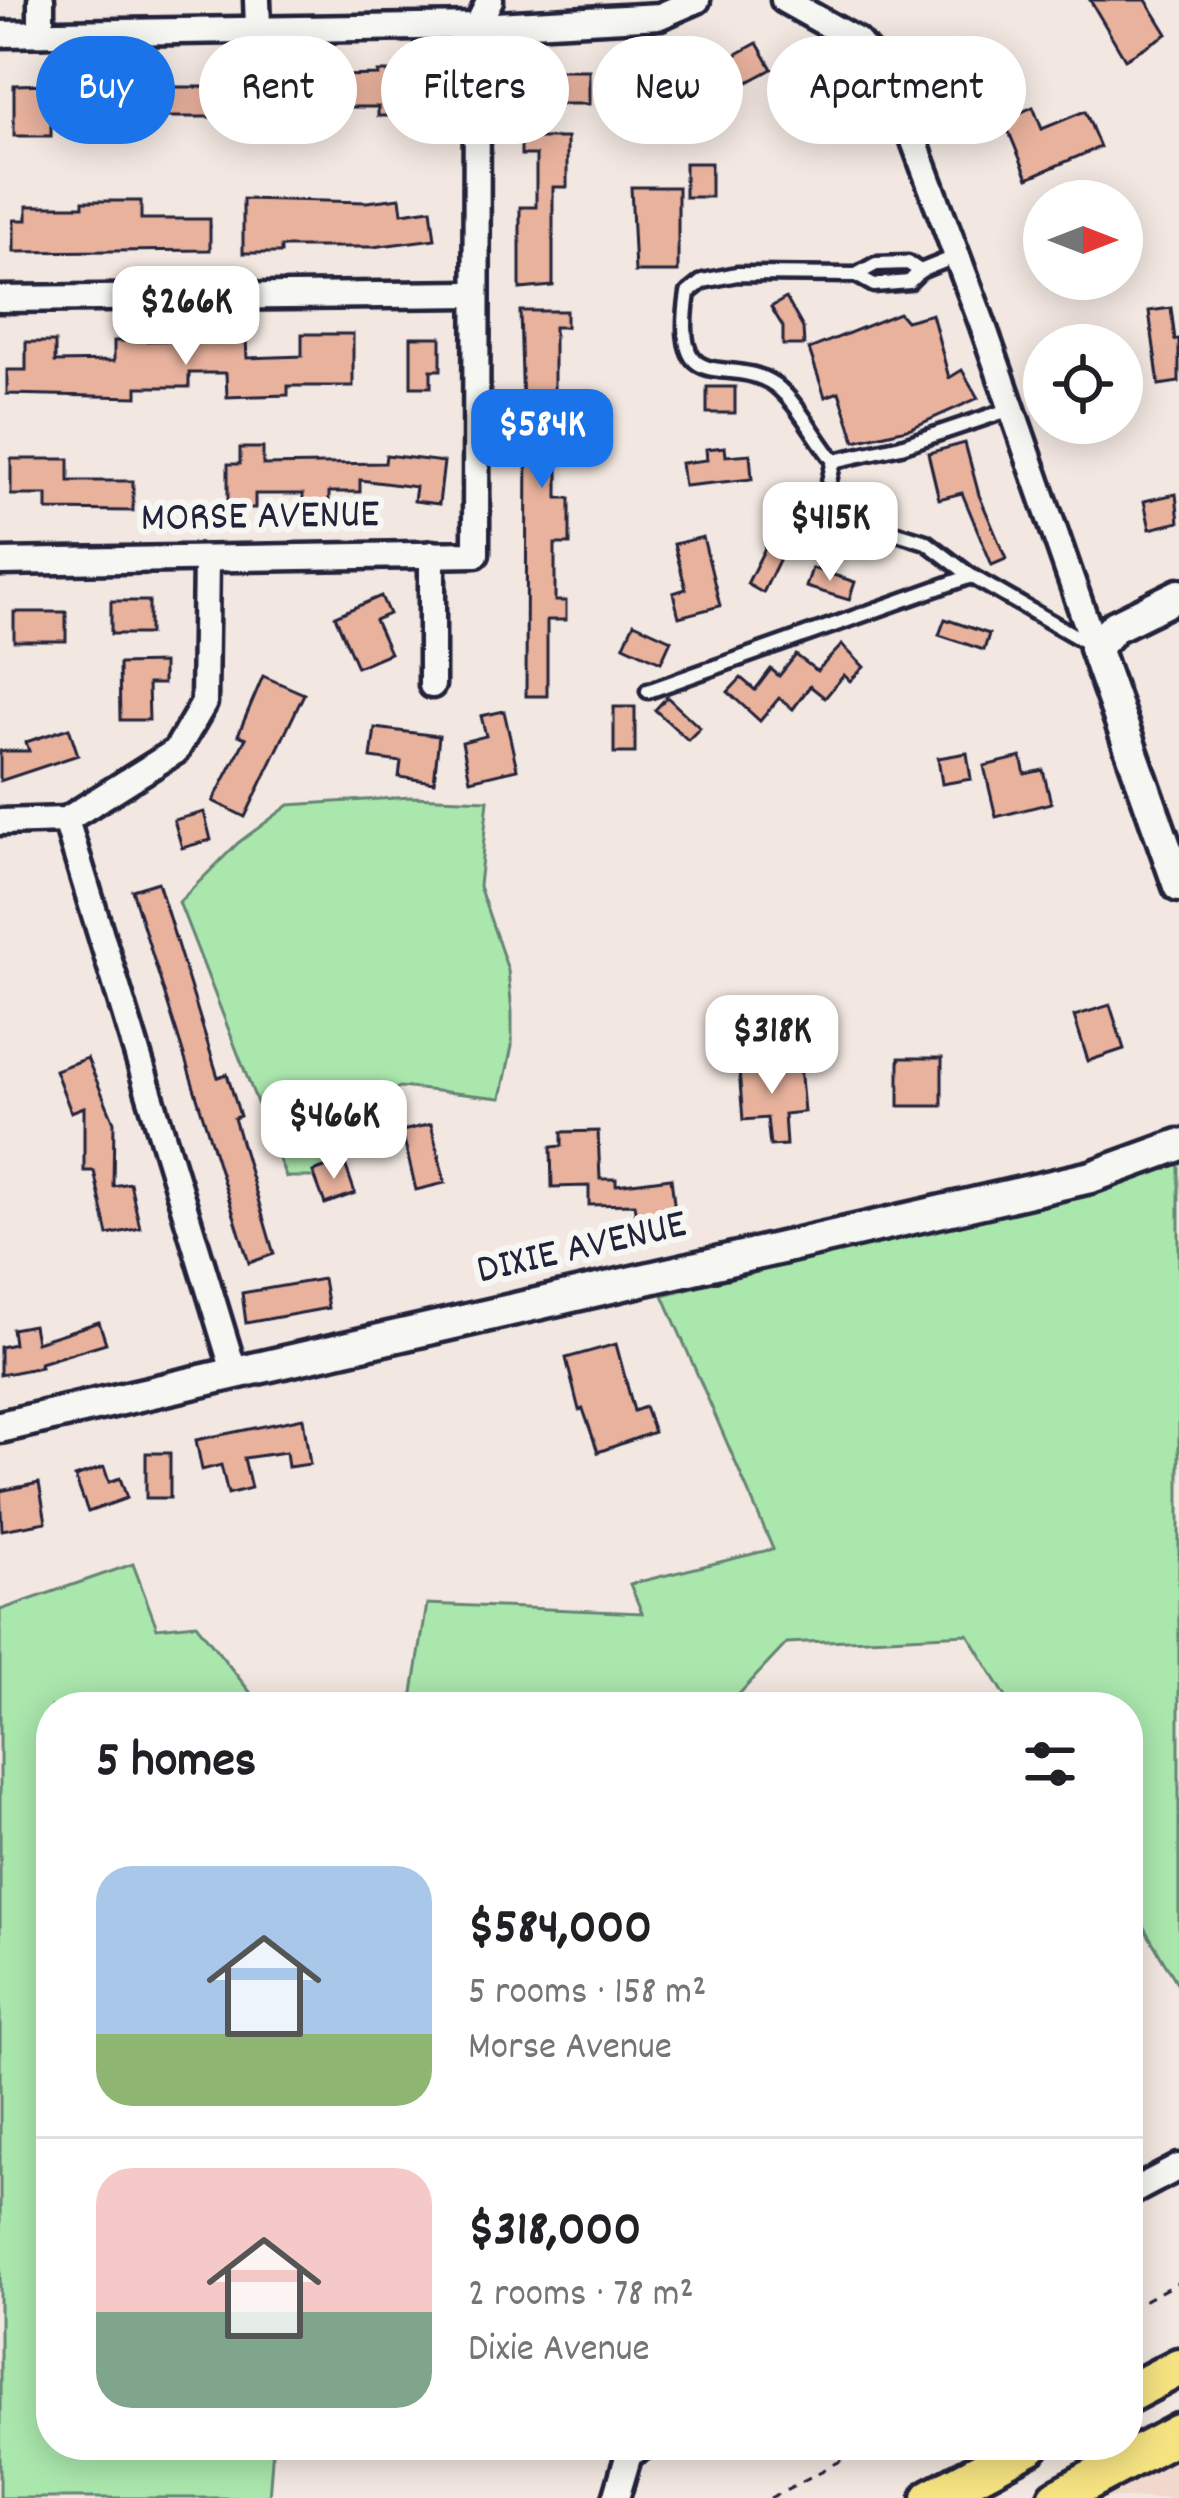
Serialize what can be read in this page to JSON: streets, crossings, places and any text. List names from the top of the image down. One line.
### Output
{"streets":{"street":["MORSE AVENUE","DIXIE AVENUE"]},"north":"right","page":{"chip":["Buy","Rent","Filters","New","Apartment"],"price":["$266K","$584K","$415K","$318K","$466K"],"heading":"5 homes","list":[{"name":"$584,000","note":"5 rooms · 158 m² · Morse Avenue"},{"name":"$318,000","note":"2 rooms · 78 m² · Dixie Avenue"}]}}
